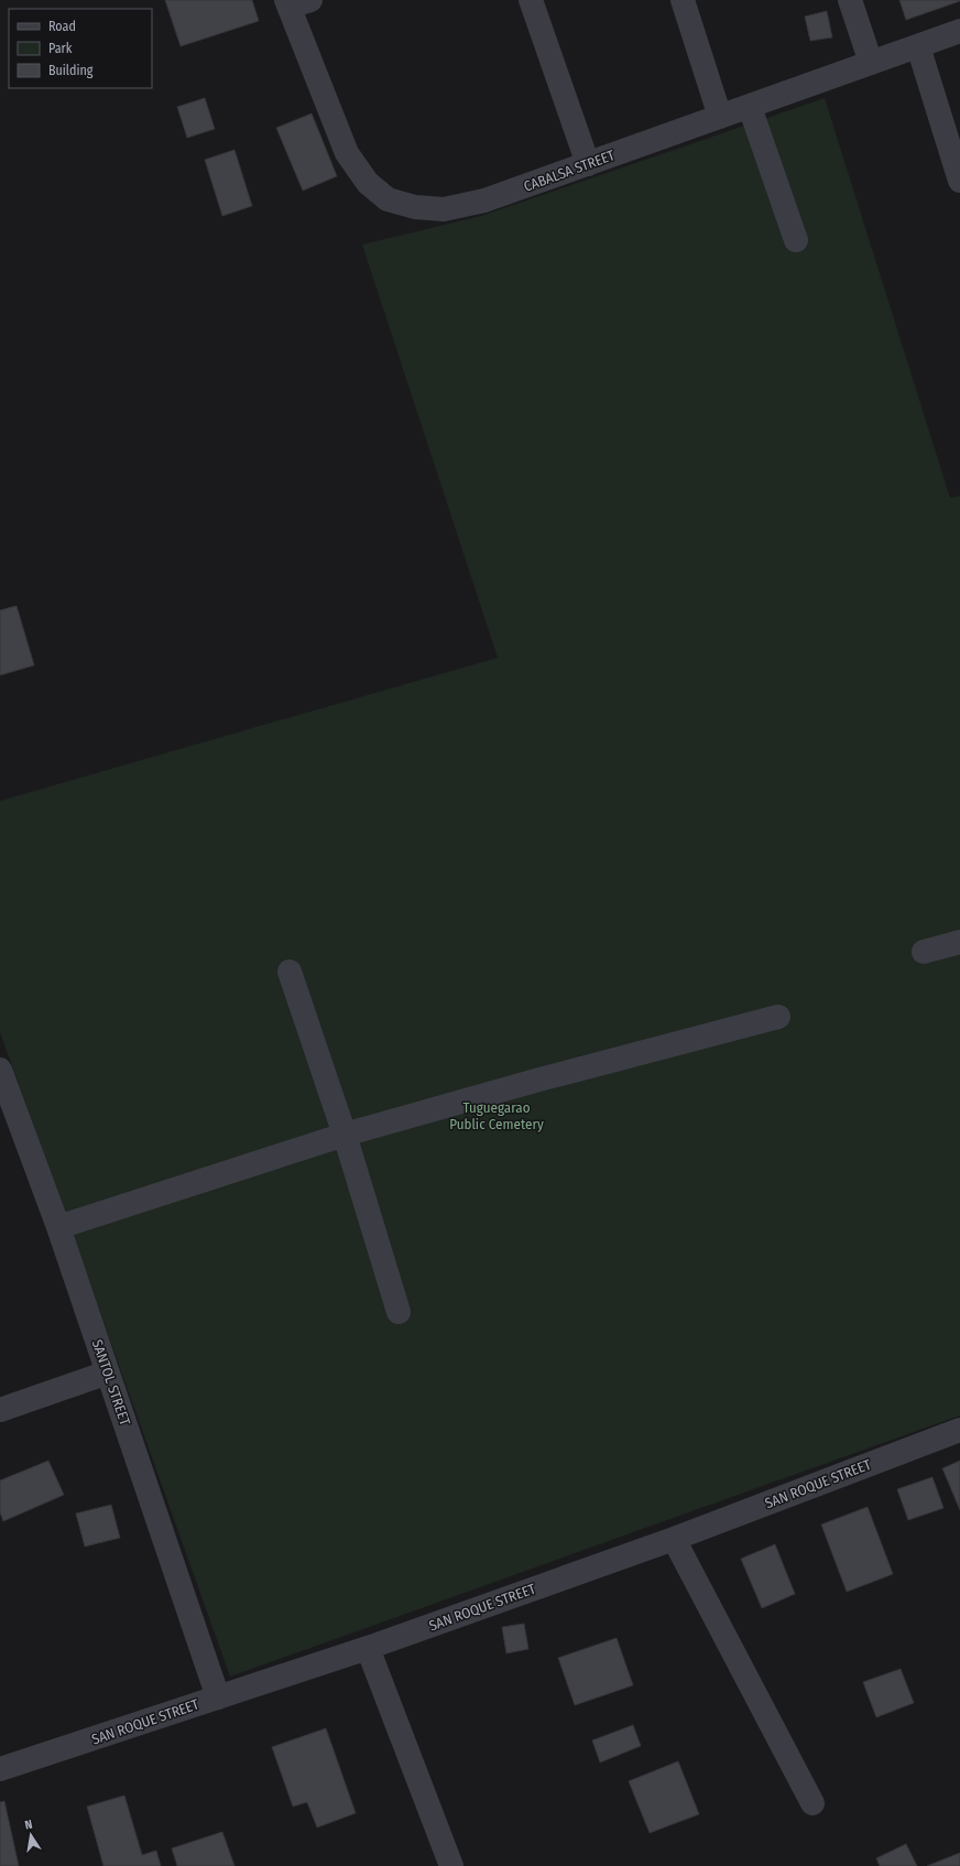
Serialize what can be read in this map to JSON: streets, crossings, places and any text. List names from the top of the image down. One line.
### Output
{"streets":{"street":["CABALSA STREET","SANTOL STREET","SAN ROQUE STREET"]},"crossings":[["SANTOL STREET","SAN ROQUE STREET"]],"parks":["Tuguegarao Public Cemetery"],"legend":["Road","Park","Building"],"north":"top"}
